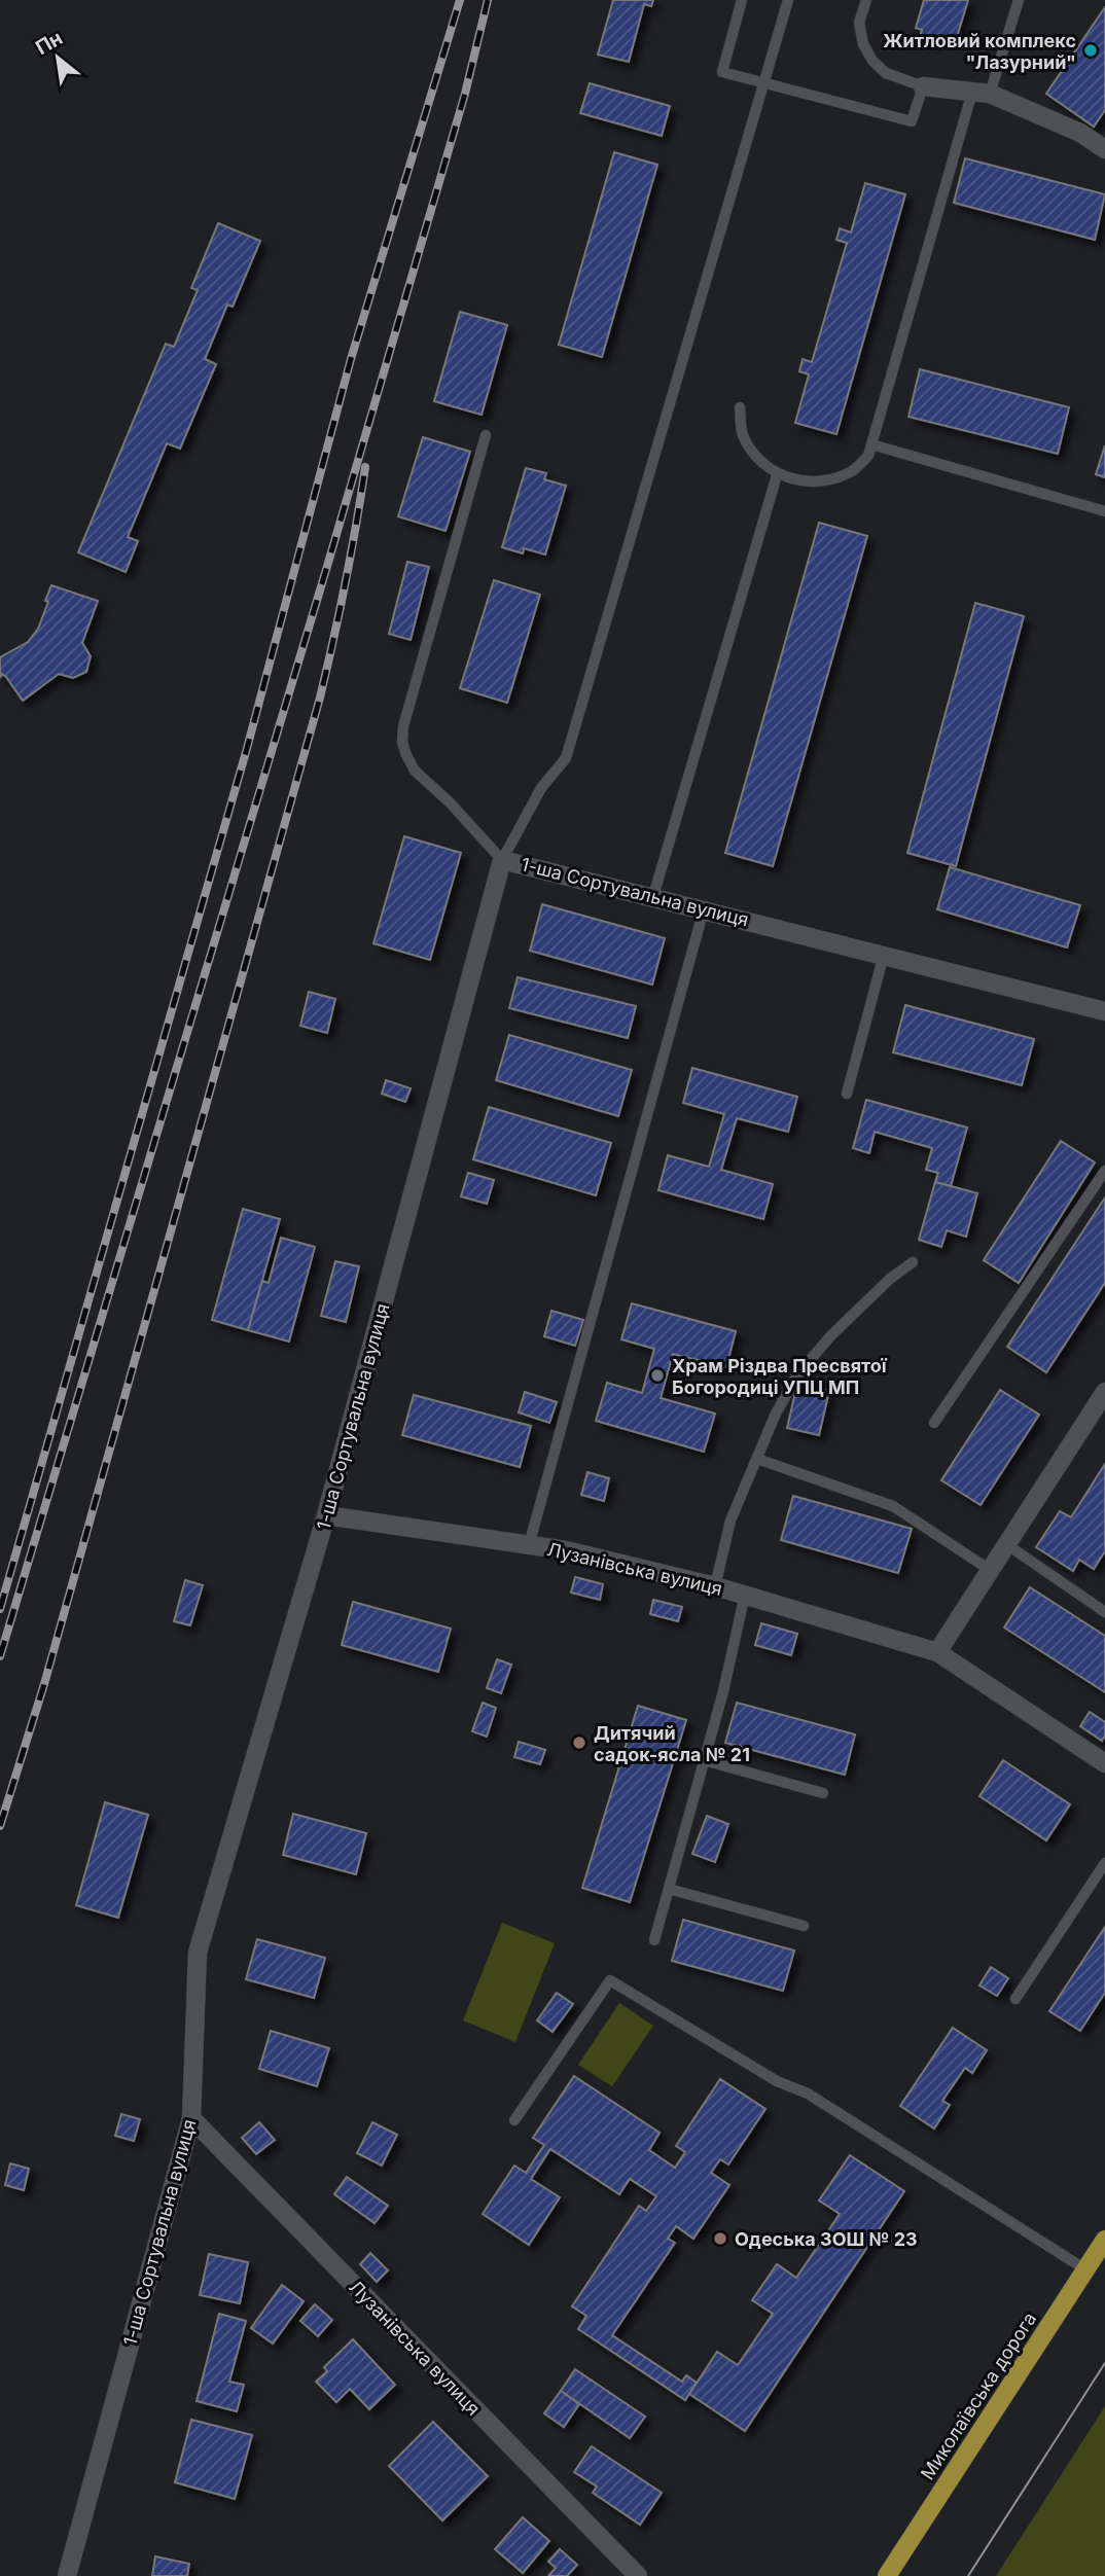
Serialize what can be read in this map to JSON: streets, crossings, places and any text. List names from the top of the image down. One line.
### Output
{"streets":{"main road":["Миколаївська дорога"],"street":["1-ша Сортувальна вулиця","Лузанівська вулиця"]},"crossings":[["1-ша Сортувальна вулиця","Лузанівська вулиця"]],"places":["Житловий комплекс \"Лазурний\"","Храм Різдва Пресвятої Богородиці УПЦ МП","Дитячий садок-ясла № 21","Одеська ЗОШ № 23"],"north":"top left"}
